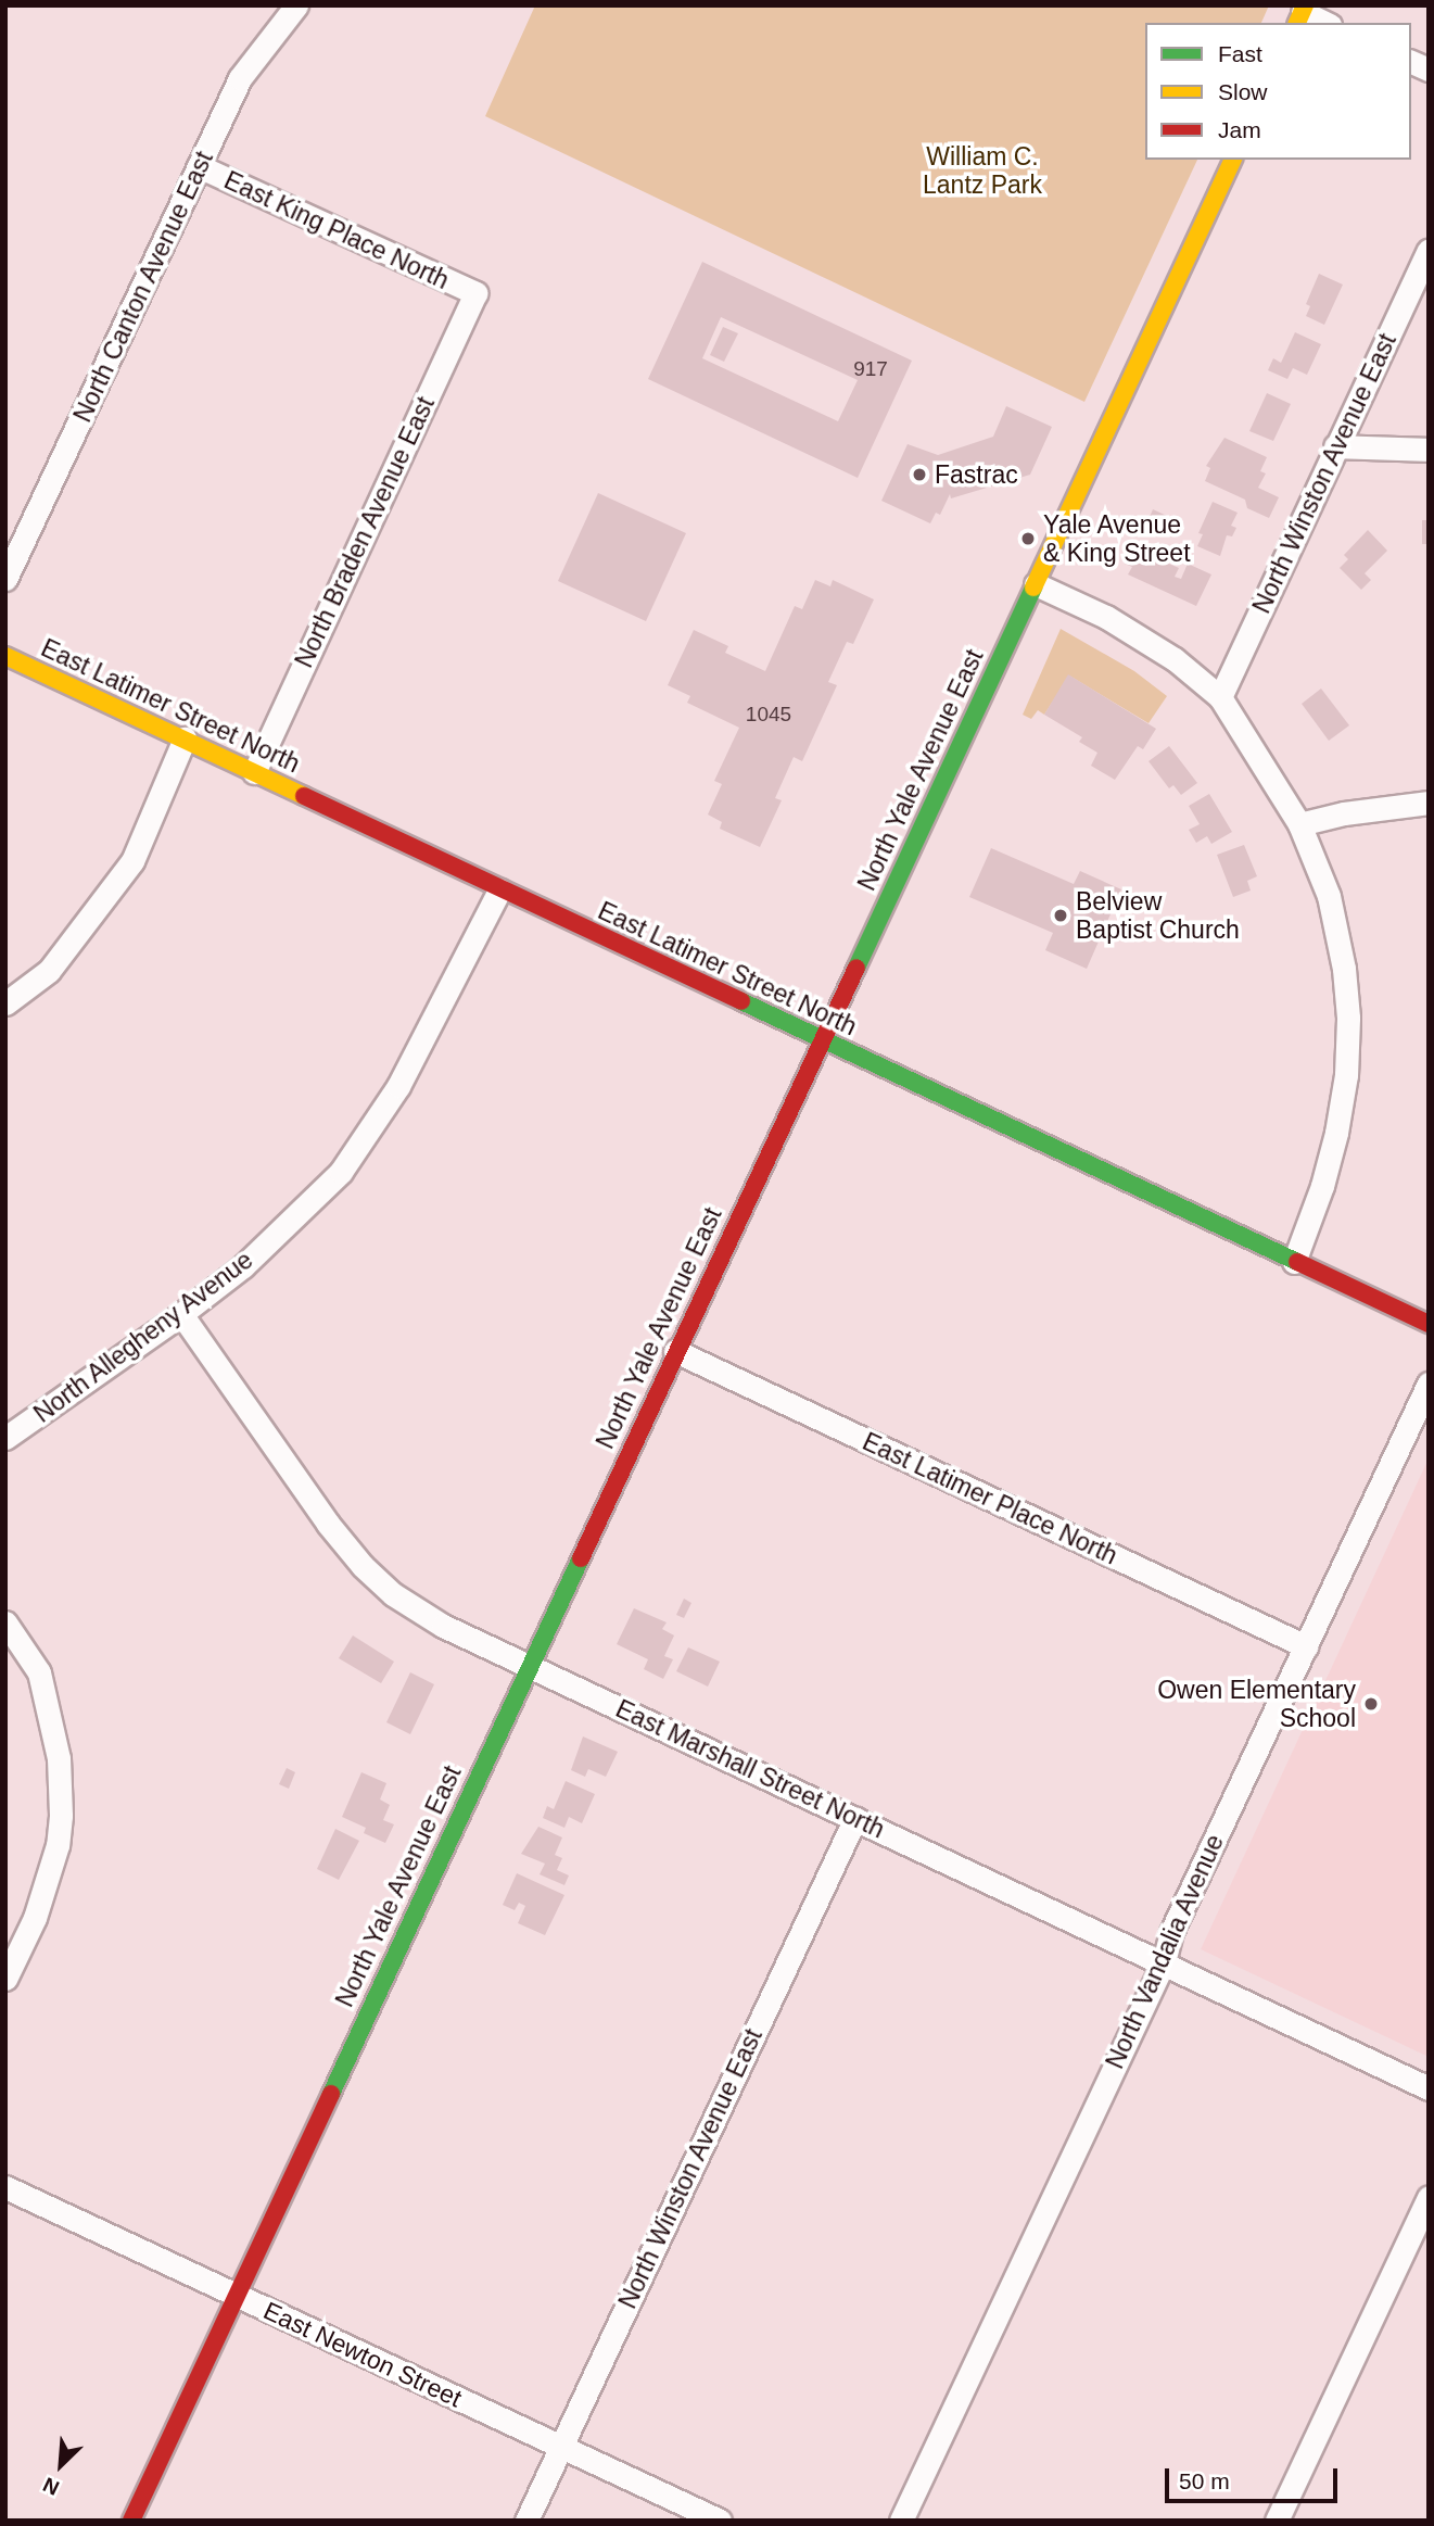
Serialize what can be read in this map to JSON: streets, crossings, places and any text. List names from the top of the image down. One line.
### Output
{"streets":{"main road":["East Latimer Street North","North Yale Avenue East"],"street":["East King Place North","North Canton Avenue East","North Winston Avenue East","North Braden Avenue East","North Allegheny Avenue","East Latimer Place North","East Marshall Street North","North Vandalia Avenue","East Newton Street"]},"crossings":[["East King Place North","North Canton Avenue East"],["East King Place North","North Braden Avenue East"],["North Winston Avenue East","East Marshall Street North"],["North Winston Avenue East","East Newton Street"],["North Braden Avenue East","East Latimer Street North"],["East Latimer Street North","North Yale Avenue East"],["East Latimer Street North","North Allegheny Avenue"],["North Yale Avenue East","East Latimer Place North"],["North Yale Avenue East","East Marshall Street North"],["North Yale Avenue East","East Newton Street"],["North Allegheny Avenue","East Marshall Street North"],["East Latimer Place North","North Vandalia Avenue"],["East Marshall Street North","North Vandalia Avenue"]],"parks":["William C. Lantz Park"],"places":["Fastrac","Yale Avenue & King Street","Belview Baptist Church","Owen Elementary School"],"house_numbers":["917","1045"],"legend":["Fast","Slow","Jam"],"scale_bar":"50 m","north":"bottom left"}
